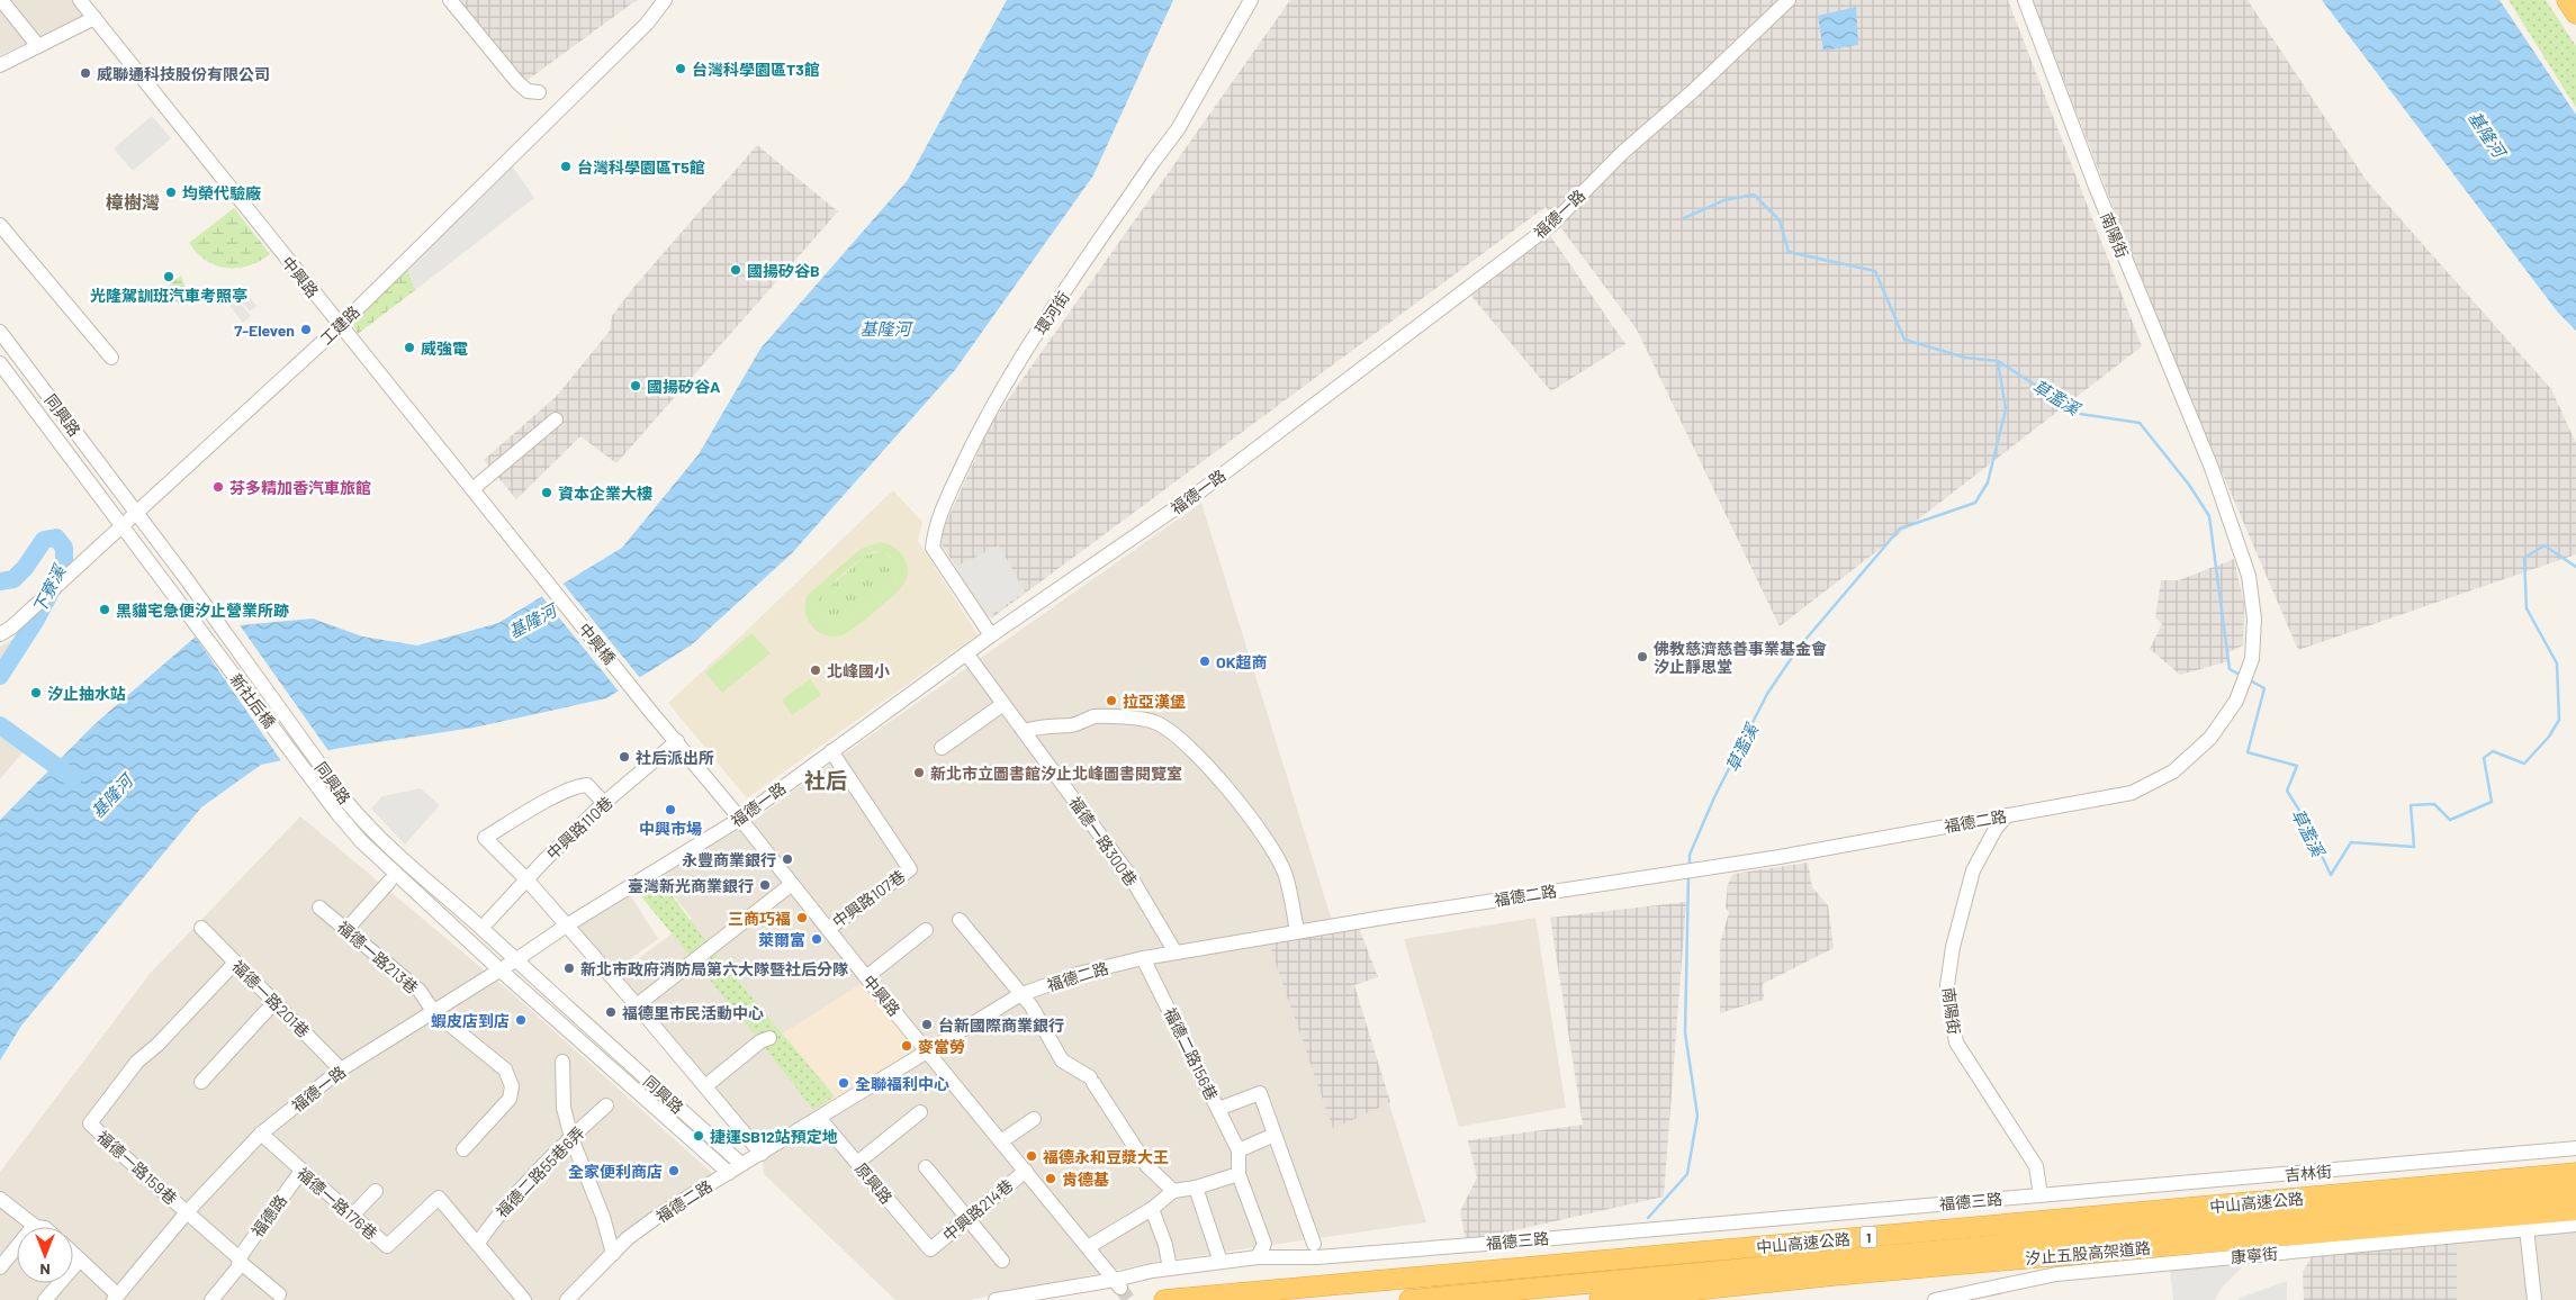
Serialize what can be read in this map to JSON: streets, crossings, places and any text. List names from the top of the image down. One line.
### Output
{"streets":{"highway":["中山高速公路","1","汐止五股高架道路"],"street":["福德一路","南陽街","中興路","環河街","工建路","同興路","中興橋","新社后橋","福德二路","中興路110巷","福德一路300巷","中興路107巷","福德一路213巷","福德一路201巷","福德二路156巷","福德一路159巷","福德二路55巷6弄","吉林街","原興路","福德三路","福德一路176巷","中興路214巷","福德路","康寧街"]},"crossings":[["福德一路","中興路"],["福德一路","環河街"],["福德一路","同興路"],["福德一路","福德一路300巷"],["福德一路","中興路107巷"],["福德一路","福德一路213巷"],["福德一路","福德一路201巷"],["福德一路","福德一路159巷"],["福德一路","福德一路176巷"],["南陽街","福德二路"],["南陽街","吉林街"],["南陽街","福德三路"],["中興路","工建路"],["中興路","中興橋"],["中興路","福德二路"],["中興路","中興路110巷"],["中興路","中興路107巷"],["中興路","福德三路"],["中興路","中興路214巷"],["工建路","同興路"],["同興路","新社后橋"],["同興路","福德二路"],["福德二路","福德一路300巷"],["福德二路","福德二路156巷"],["福德二路","原興路"],["福德一路201巷","福德一路159巷"],["福德二路55巷6弄","福德一路176巷"],["吉林街","福德三路"],["原興路","中興路214巷"],["福德一路176巷","福德路"]],"districts":["樟樹灣","社后"],"water":["基隆河","草濫溪","下寮溪"],"places":["台灣科學園區T3館","威聯通科技股份有限公司","台灣科學園區T5館","均榮代驗廠","國揚矽谷B","光隆駕訓班汽車考照亭","7-Eleven","威強電","國揚矽谷A","芬多精加香汽車旅館","資本企業大樓","黑貓宅急便汐止營業所跡","佛教慈濟慈善事業基金會 汐止靜思堂","OK超商","北峰國小","汐止抽水站","拉亞漢堡","社后派出所","新北市立圖書館汐止北峰圖書閱覽室","中興市場","永豐商業銀行","臺灣新光商業銀行","三商巧福","萊爾富","新北市政府消防局第六大隊暨社后分隊","福德里市民活動中心","蝦皮店到店","台新國際商業銀行","麥當勞","全聯福利中心","捷運SB12站預定地","福德永和豆漿大王","全家便利商店","肯德基"],"north":"bottom"}
